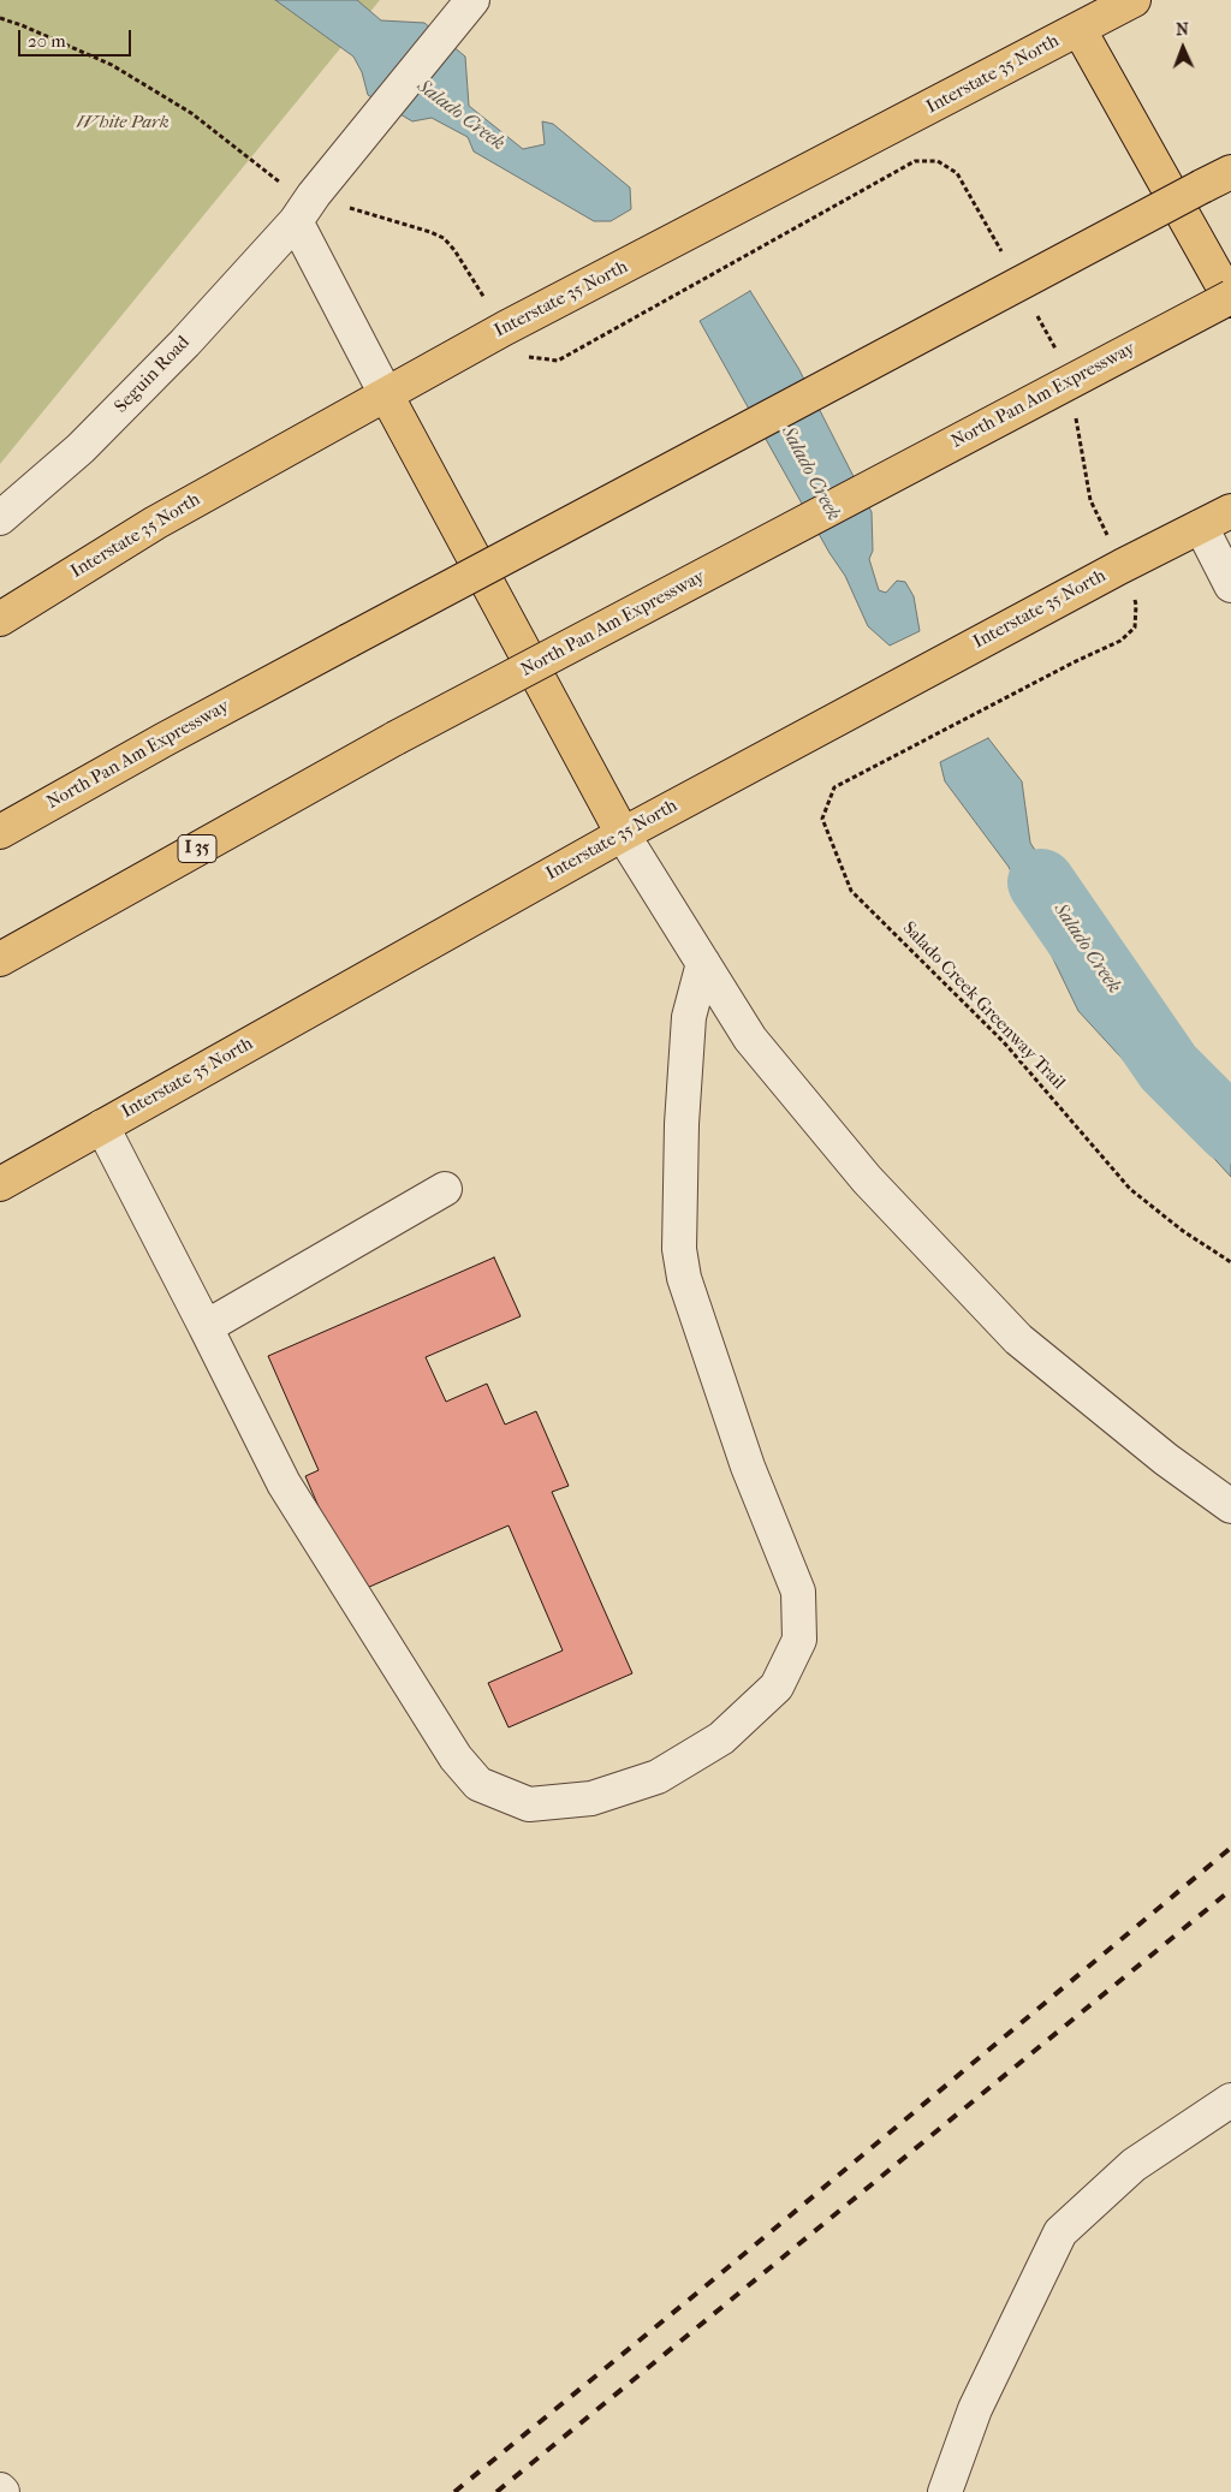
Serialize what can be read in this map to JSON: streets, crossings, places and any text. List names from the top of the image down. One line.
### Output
{"streets":{"main road":["Interstate 35 North","North Pan Am Expressway","I 35"],"street":["Seguin Road"],"path":["Salado Creek Greenway Trail"]},"water":["Salado Creek"],"parks":["White Park"],"scale_bar":"20 m","north":"top"}
